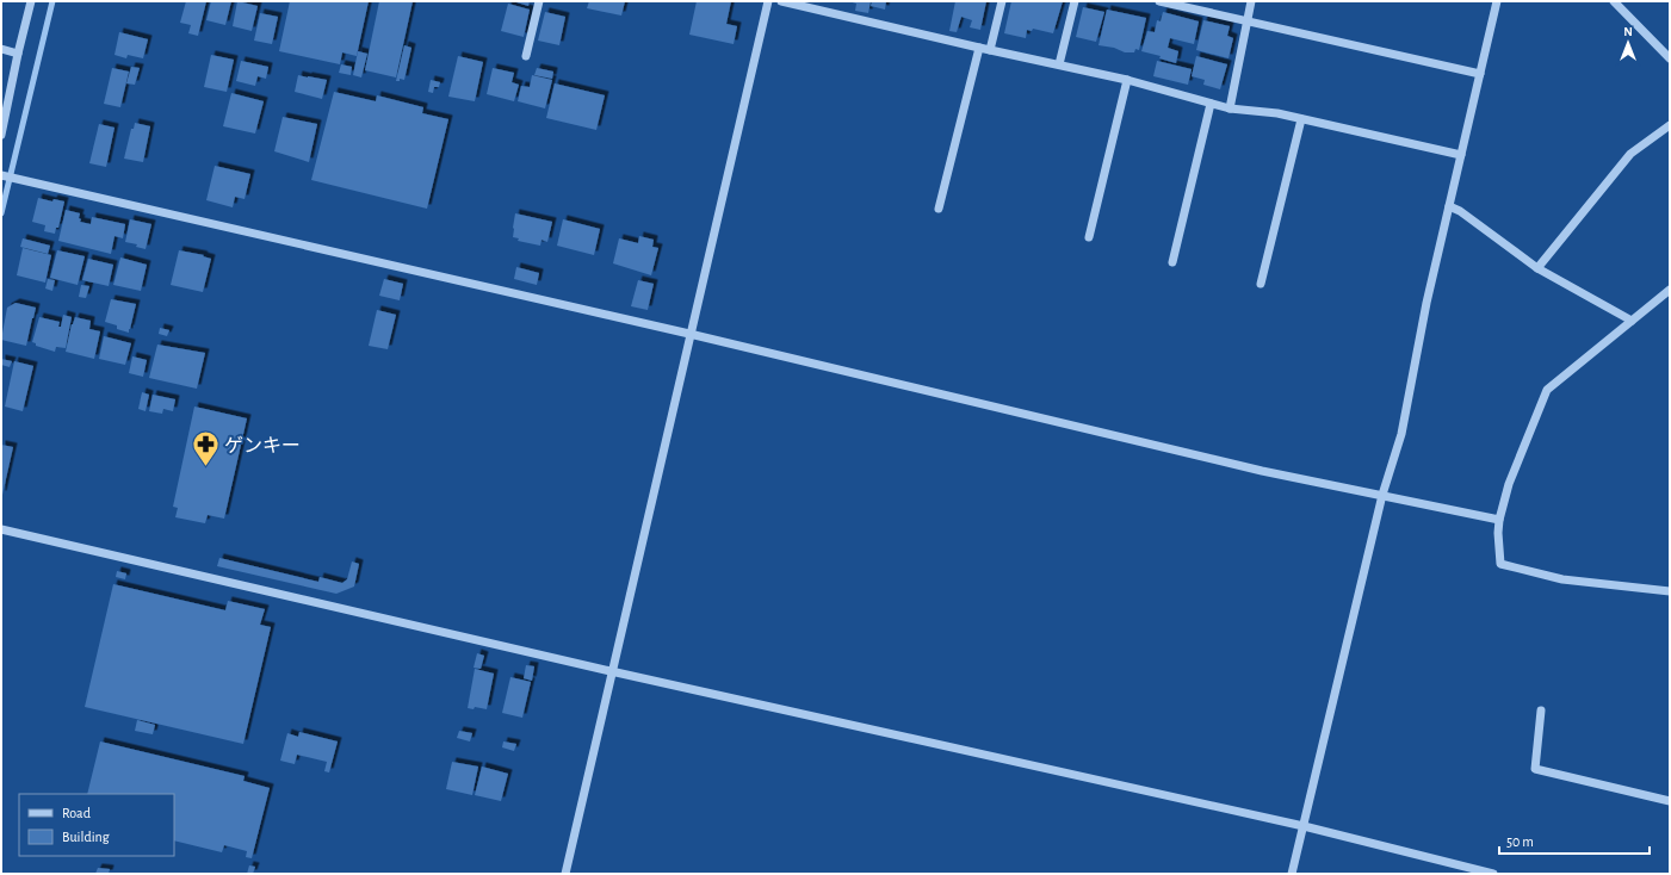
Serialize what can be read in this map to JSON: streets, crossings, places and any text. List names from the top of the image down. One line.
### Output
{"places":{"pharmacy":["ゲンキー"]},"legend":["Road","Building"],"scale_bar":"50 m","north":"top"}
